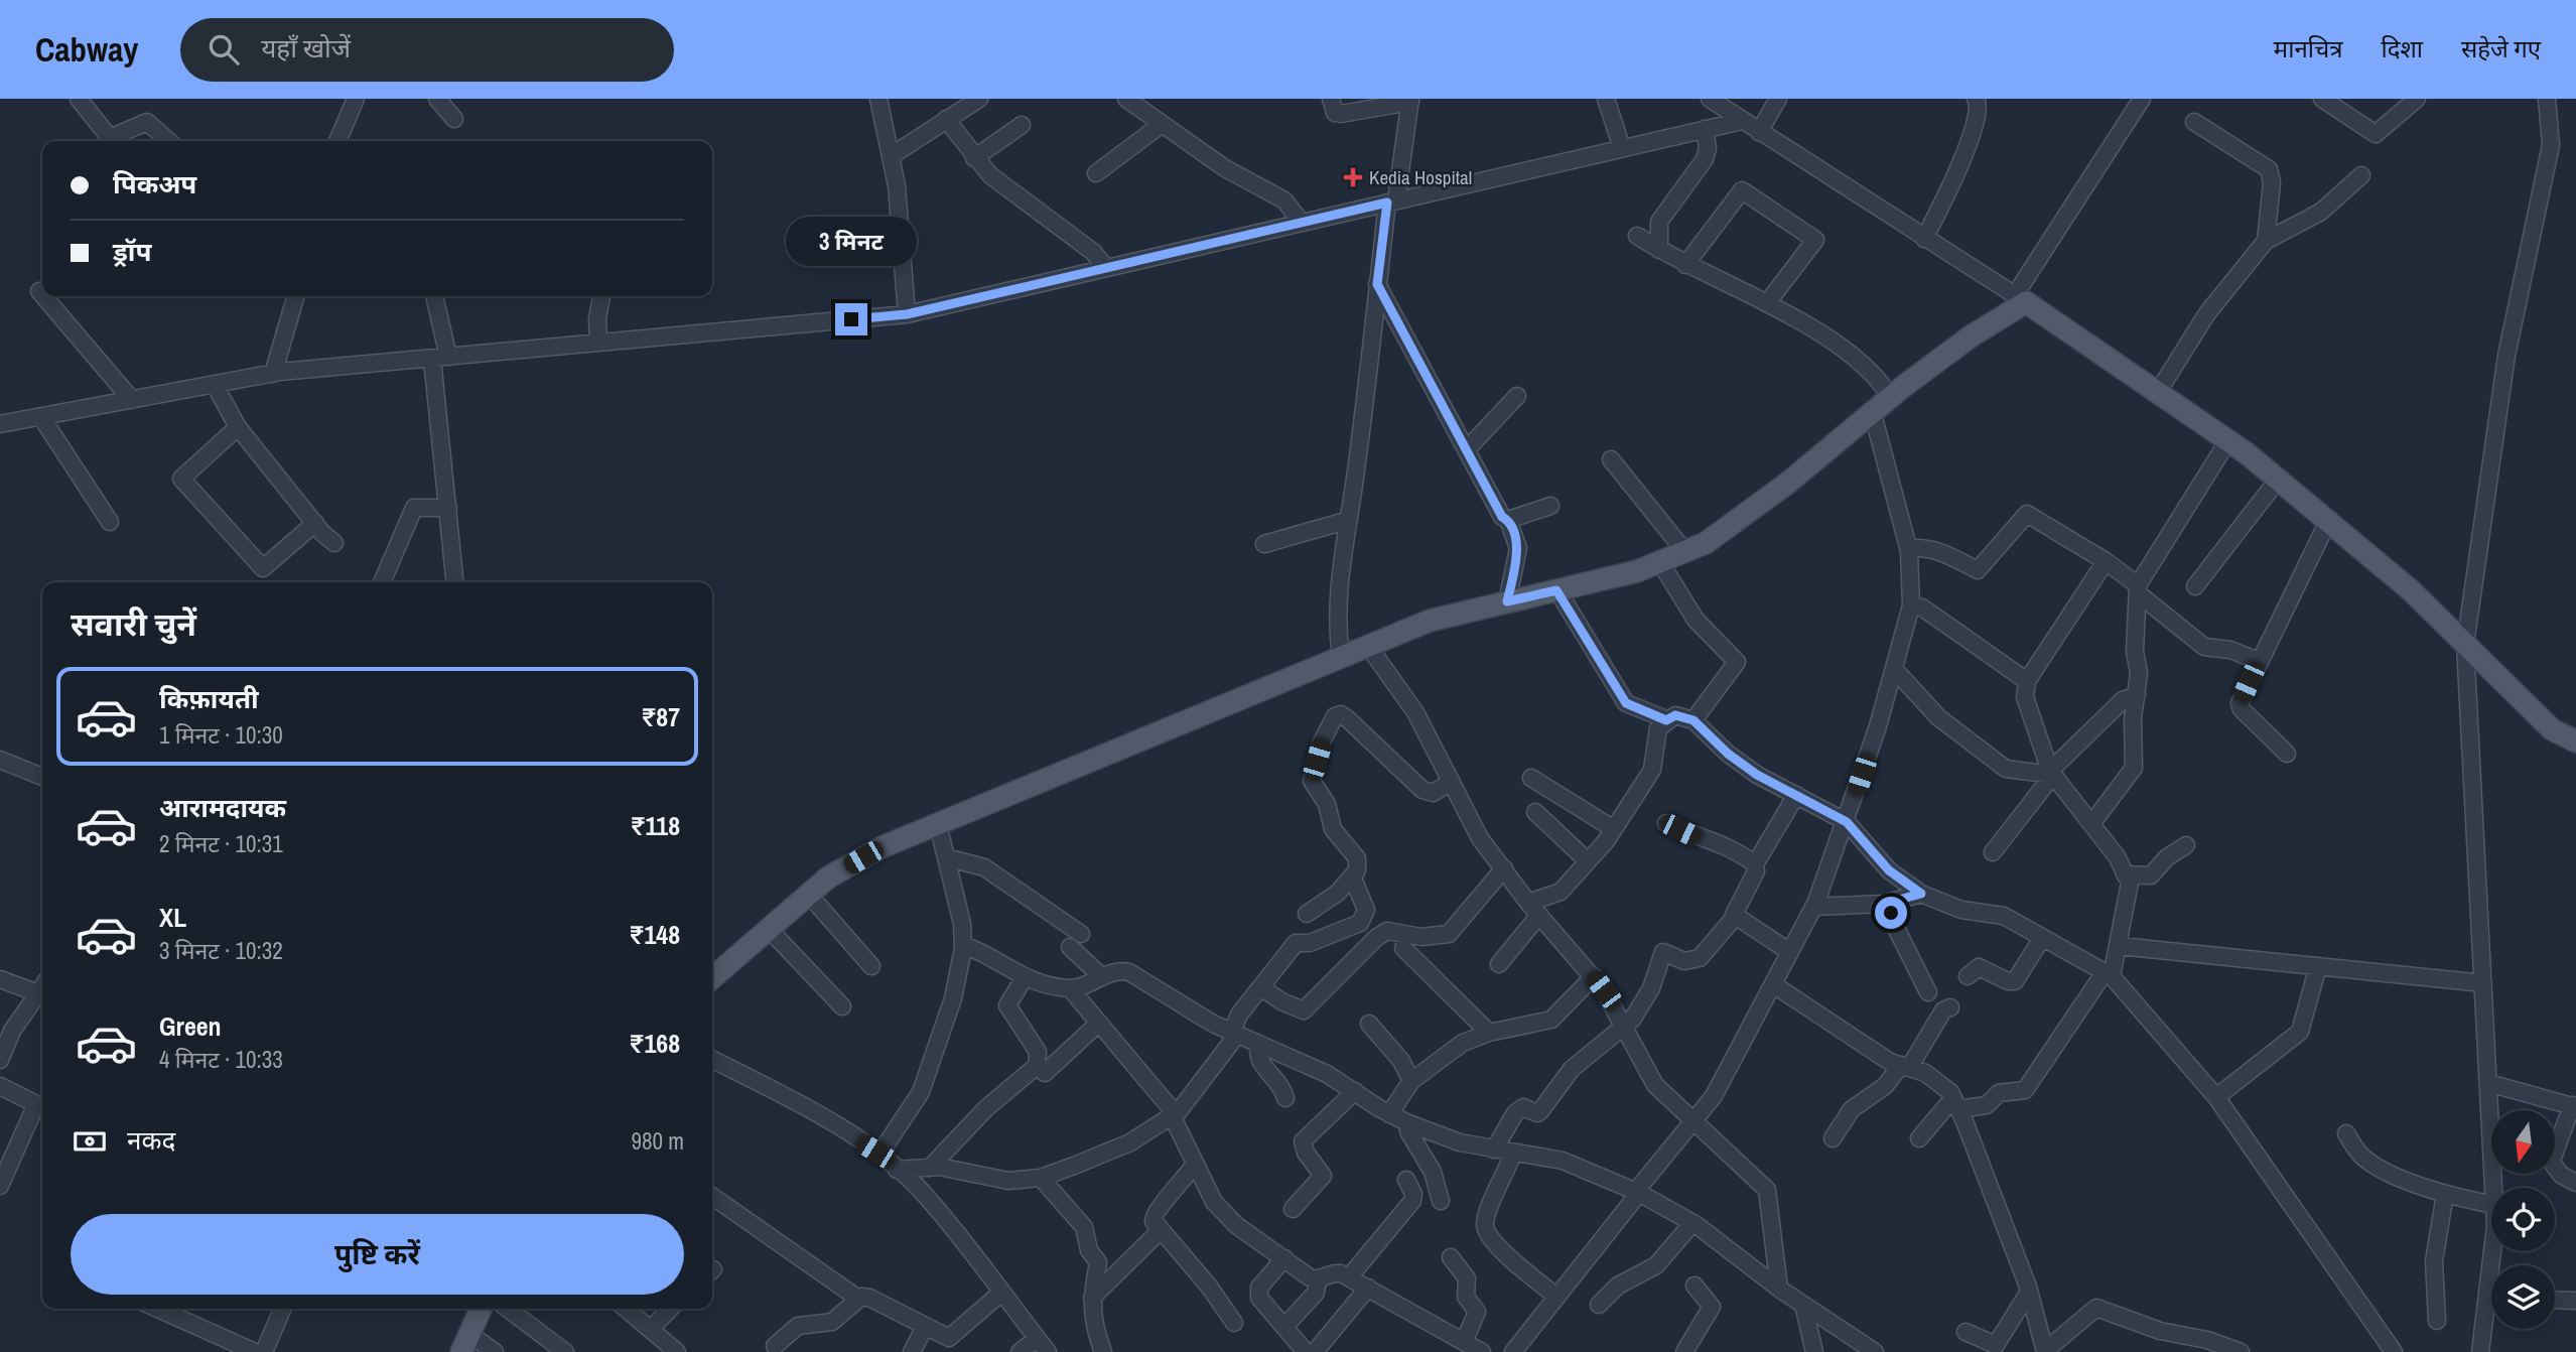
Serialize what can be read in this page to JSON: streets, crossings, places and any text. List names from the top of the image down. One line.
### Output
{"places":{"health":["Kedia Hospital"]},"north":"bottom","page":{"header":"Cabway","search":"यहाँ खोजें","nav":["मानचित्र","दिशा","सहेजे गए"],"banner":["पिकअप","ड्रॉप"],"bubble":"3 मिनट","heading":"सवारी चुनें","list":[{"name":"किफ़ायती","note":"1 मिनट · 10:30","value":"₹87"},{"name":"आरामदायक","note":"2 मिनट · 10:31","value":"₹118"},{"name":"XL","note":"3 मिनट · 10:32","value":"₹148"},{"name":"Green","note":"4 मिनट · 10:33","value":"₹168"}],"pay":["नकद","980 m"],"buttons":"पुष्टि करें"}}
